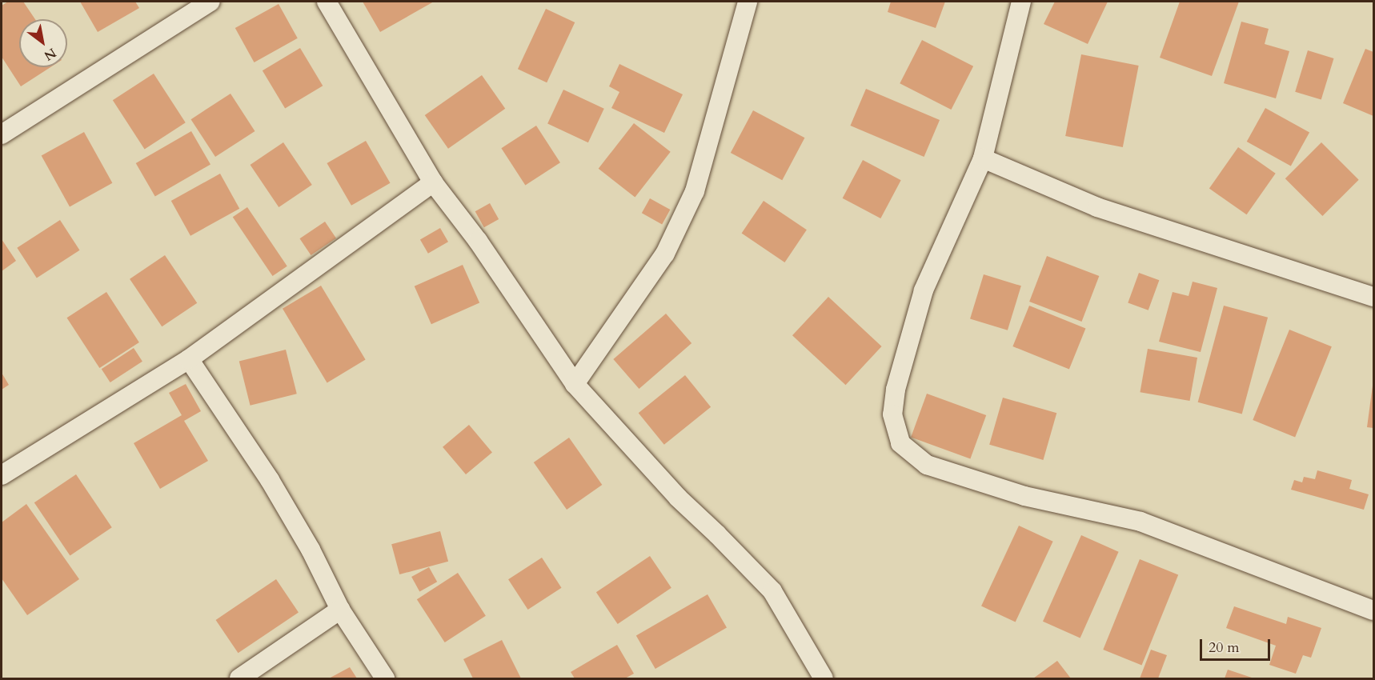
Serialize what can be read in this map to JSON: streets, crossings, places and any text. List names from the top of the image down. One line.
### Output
{"scale_bar":"20 m","north":"bottom right"}
